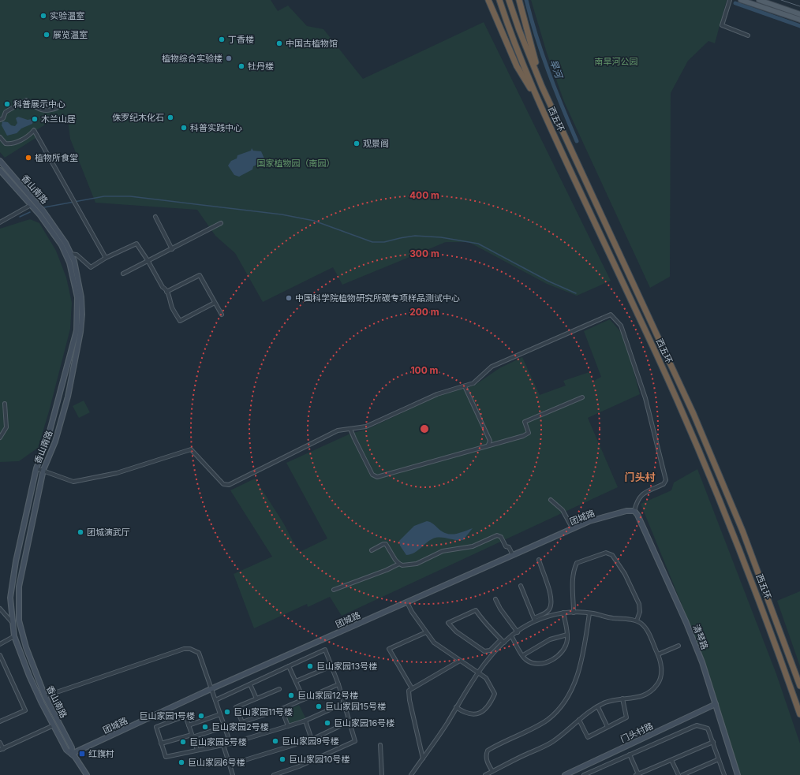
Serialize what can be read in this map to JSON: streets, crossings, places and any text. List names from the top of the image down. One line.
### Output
{"streets":{"highway":["西五环"],"street":["香山南路","团城路","清琴路","门头村路"]},"crossings":[["香山南路","团城路"],["团城路","清琴路"],["清琴路","门头村路"]],"districts":["门头村"],"water":["旱河"],"parks":["南旱河公园","国家植物园（南园）"],"places":{"other":["实验温室","展览温室","丁香楼","中国古植物馆","植物综合实验楼","牡丹楼","科普展示中心","侏罗纪木化石","木兰山居","科普实践中心","观景阁","植物所食堂","中国科学院植物研究所碳专项样品测试中心","团城演武厅","巨山家园13号楼","巨山家园12号楼","巨山家园15号楼","巨山家园11号楼","巨山家园1号楼","巨山家园16号楼","巨山家园2号楼","巨山家园9号楼","巨山家园5号楼","巨山家园10号楼","巨山家园6号楼"],"transit":["红旗村"]},"rings":["400 m","300 m","200 m","100 m"]}
